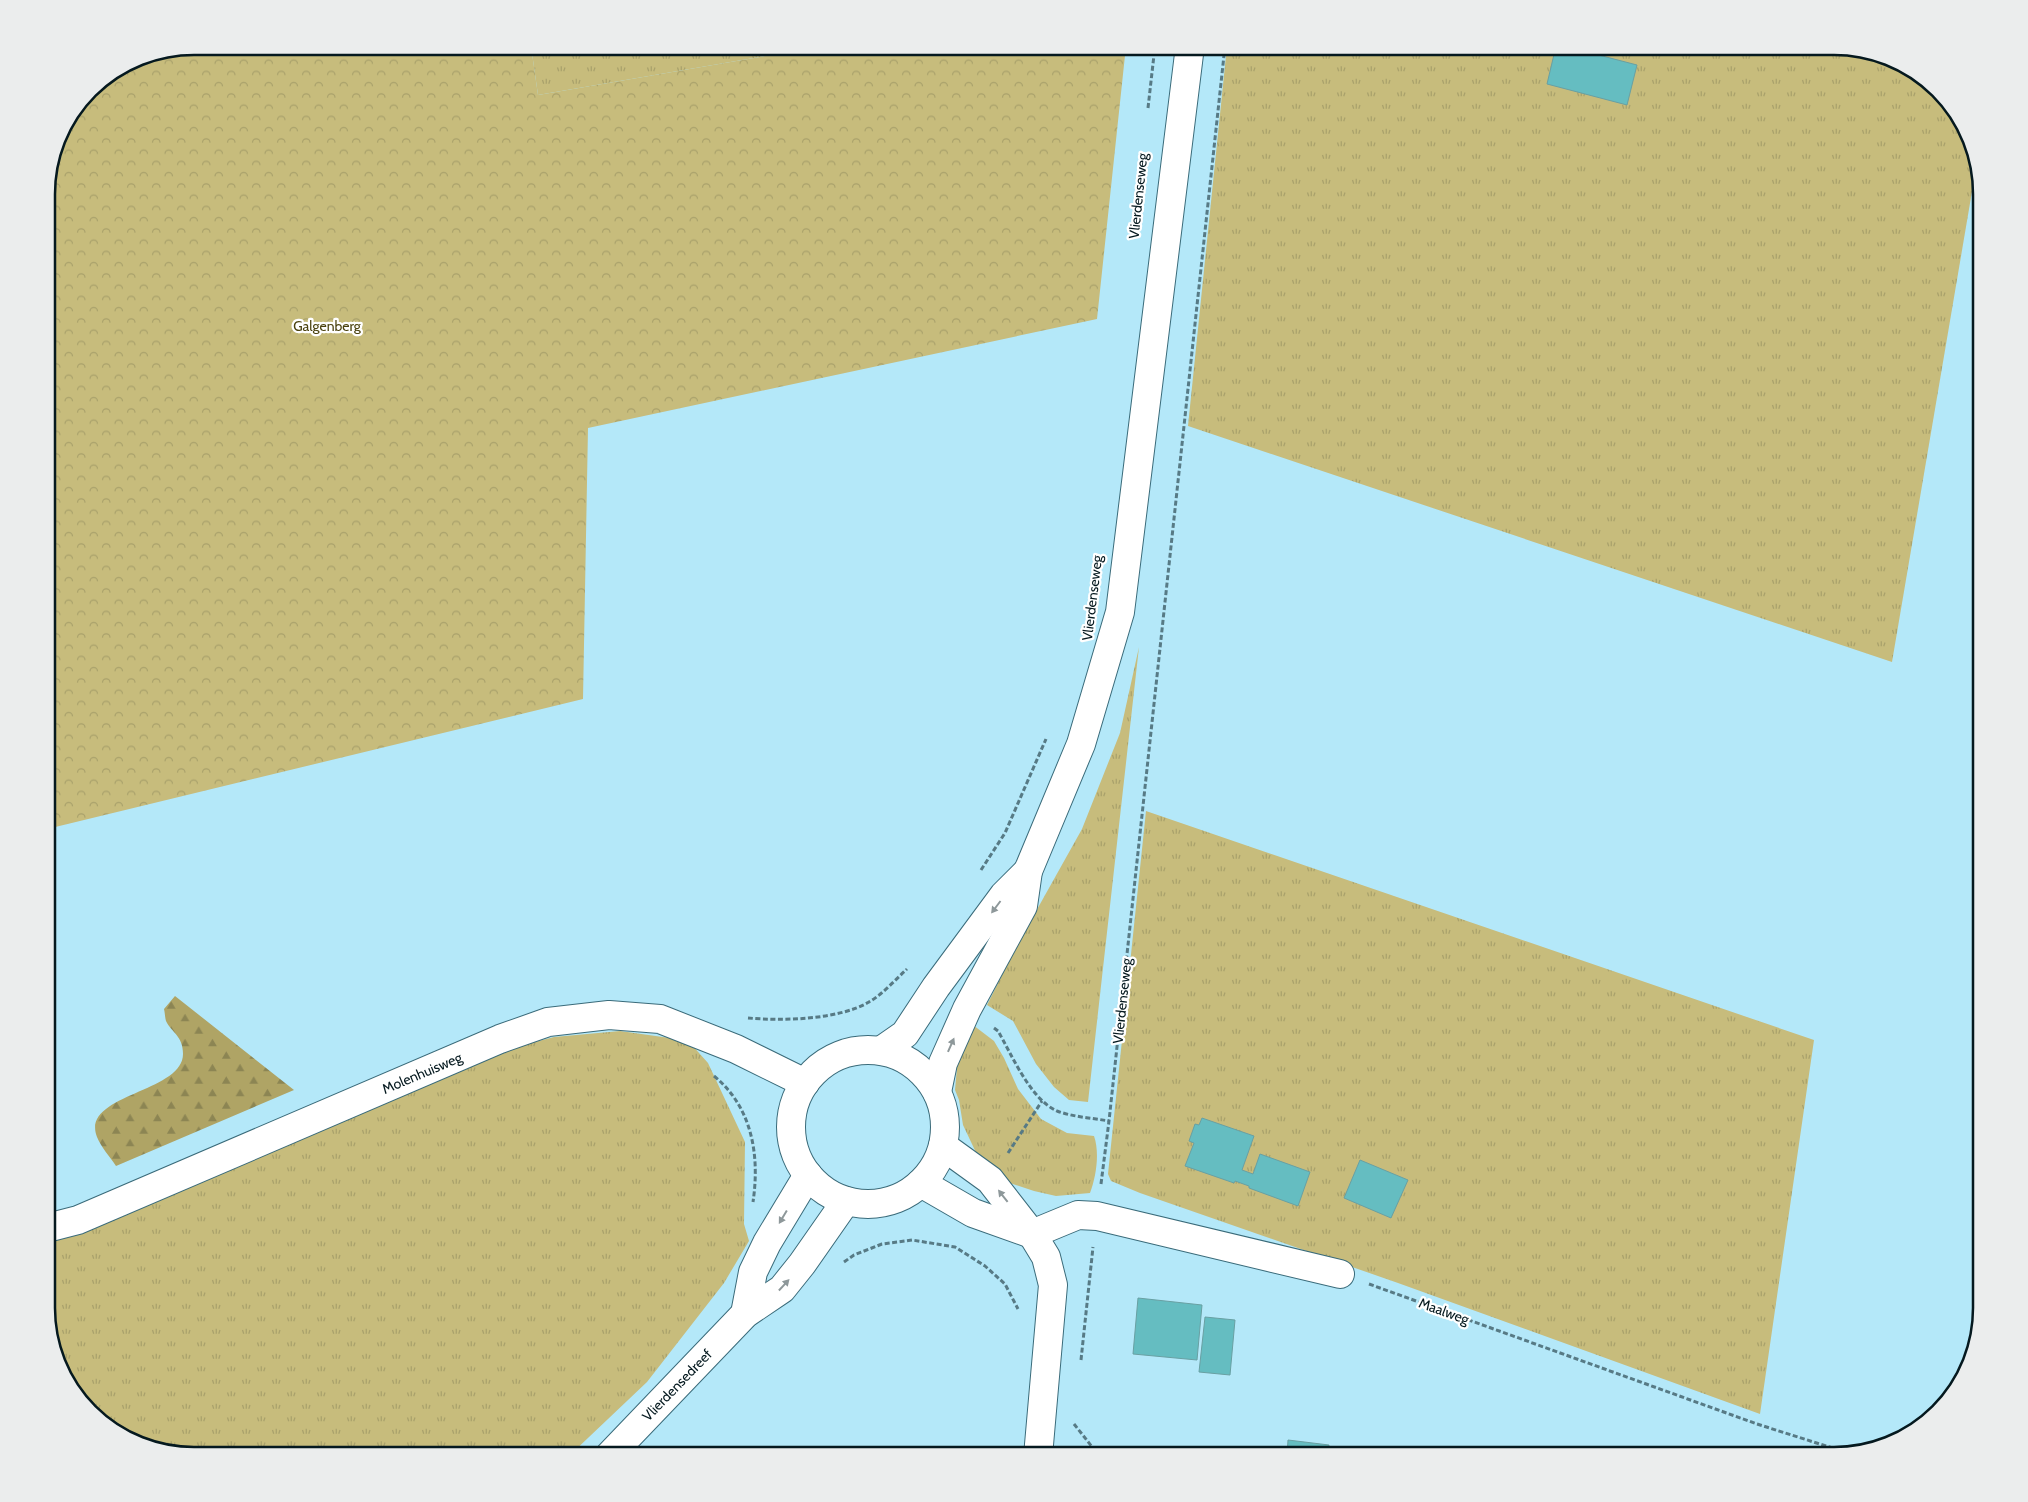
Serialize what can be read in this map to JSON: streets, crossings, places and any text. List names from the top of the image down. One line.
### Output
{"streets":{"main road":["Vlierdenseweg","Molenhuisweg","Vlierdensedreef"],"path":["Maalweg"]},"crossings":[["Vlierdenseweg","Molenhuisweg"],["Vlierdenseweg","Vlierdensedreef"],["Molenhuisweg","Vlierdensedreef"]],"parks":["Galgenberg"]}
